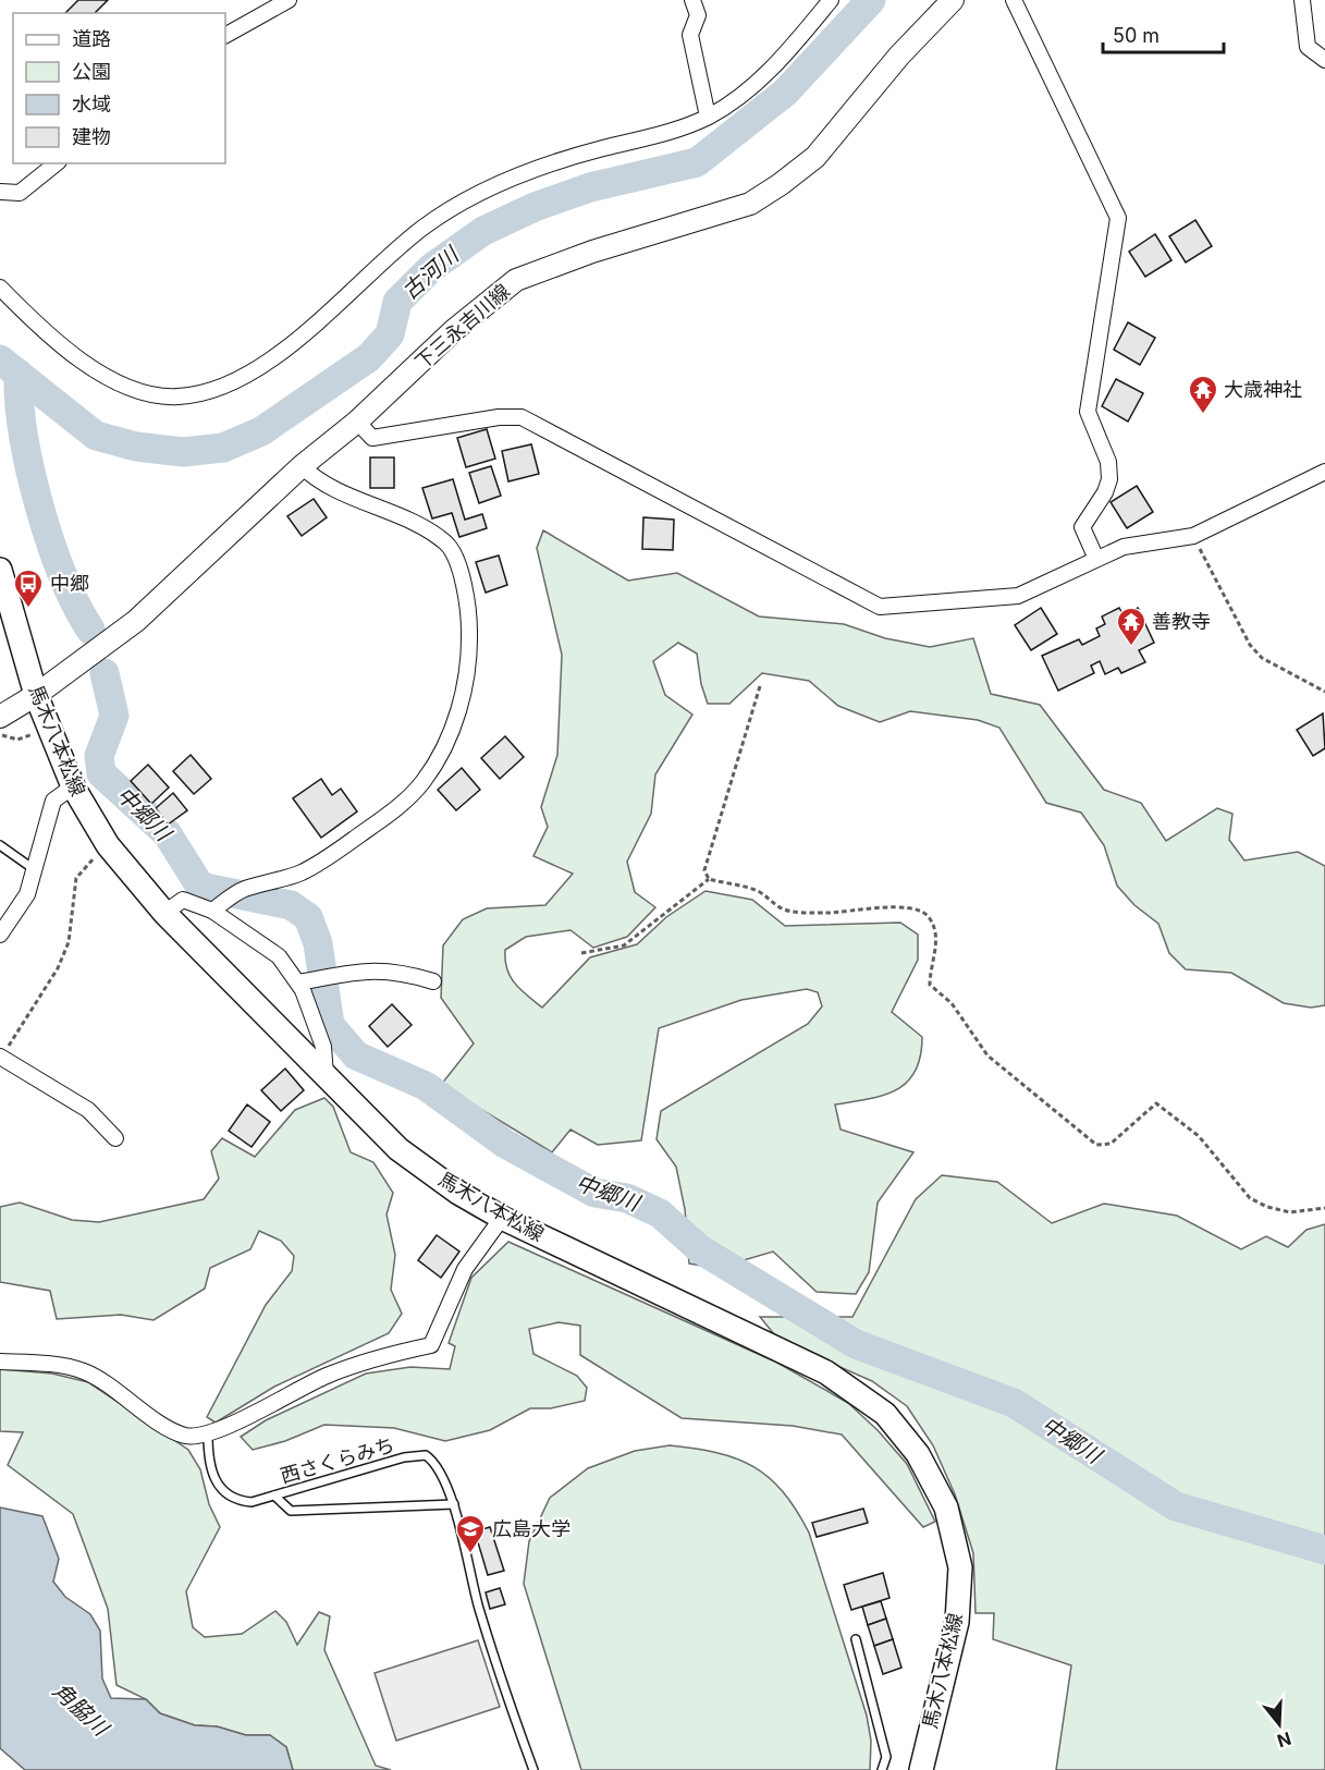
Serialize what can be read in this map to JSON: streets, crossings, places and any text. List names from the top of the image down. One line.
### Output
{"streets":{"main road":["下三永吉川線","馬木八本松線"],"lane":["西さくらみち"]},"crossings":[["下三永吉川線","馬木八本松線"]],"water":["古河川","中郷川","角脇川"],"places":{"temple":["大歳神社","善教寺"],"bus stop":["中郷"],"school or university":["広島大学"]},"legend":["道路","公園","水域","建物"],"scale_bar":"50 m","north":"bottom"}
